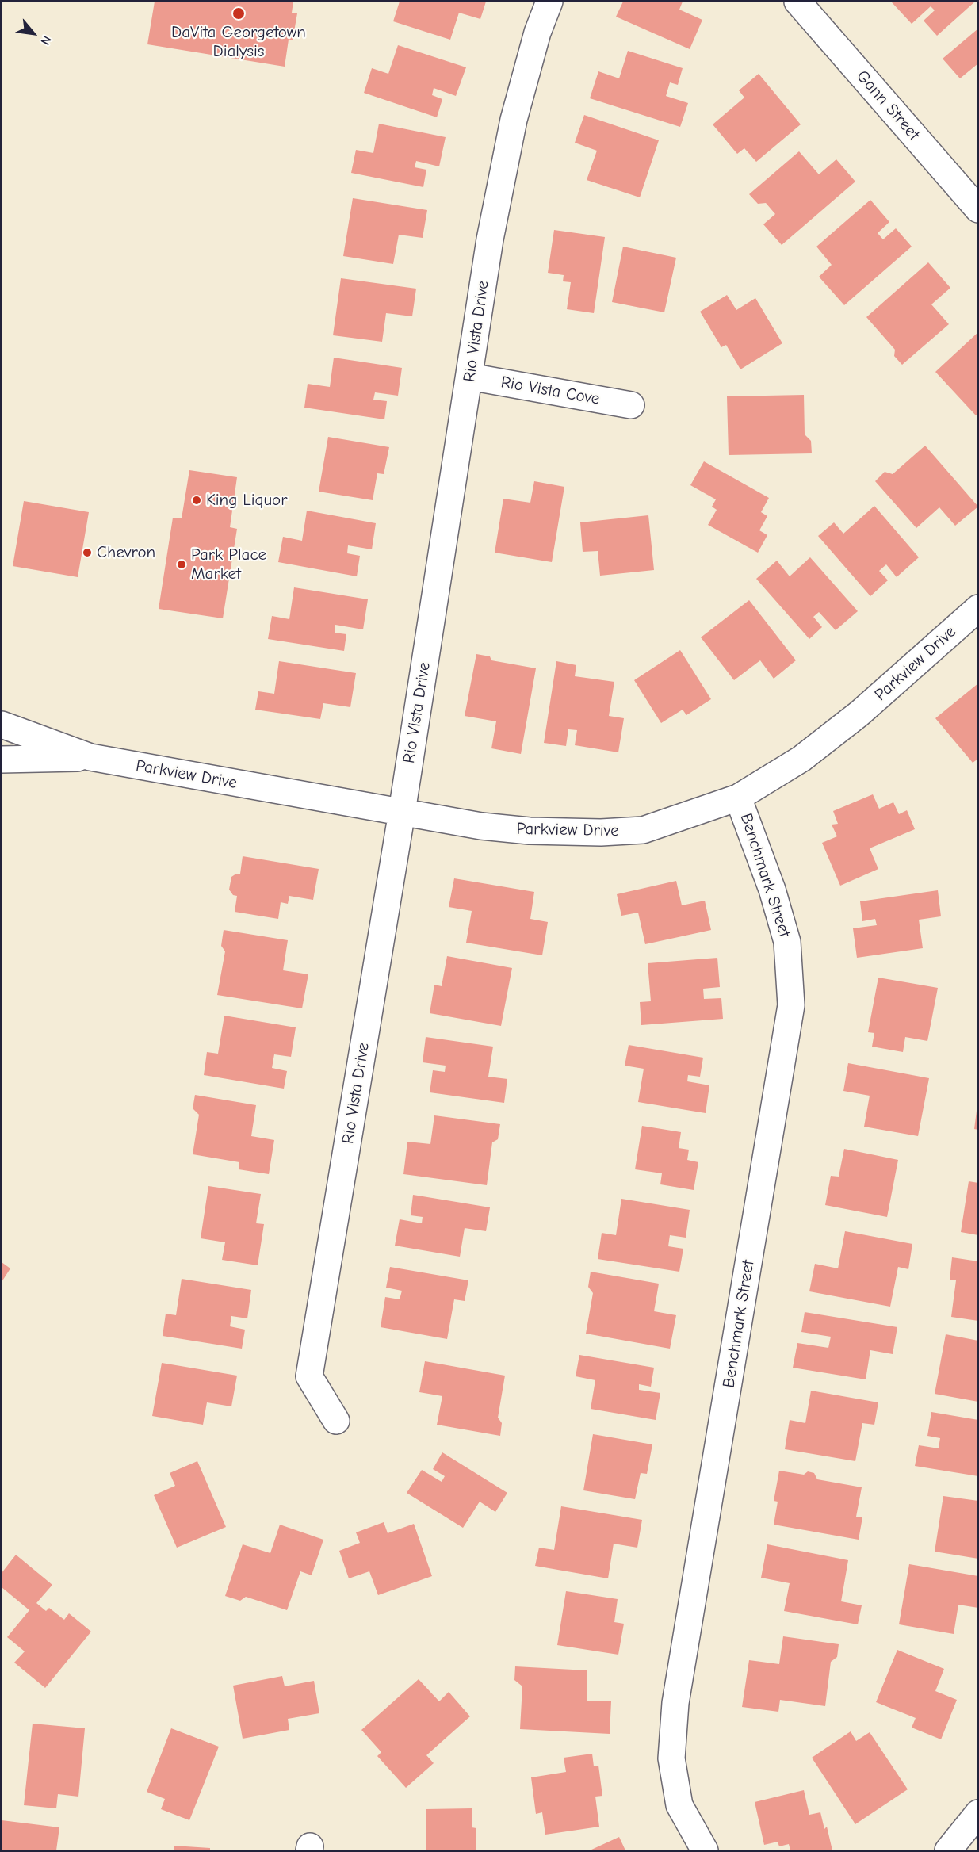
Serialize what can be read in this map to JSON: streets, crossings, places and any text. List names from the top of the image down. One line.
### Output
{"streets":{"street":["Gann Street","Rio Vista Drive","Rio Vista Cove","Parkview Drive","Benchmark Street"]},"crossings":[["Rio Vista Drive","Rio Vista Cove"],["Rio Vista Drive","Parkview Drive"],["Parkview Drive","Benchmark Street"]],"places":["DaVita Georgetown Dialysis","King Liquor","Chevron","Park Place Market"],"north":"bottom right"}
